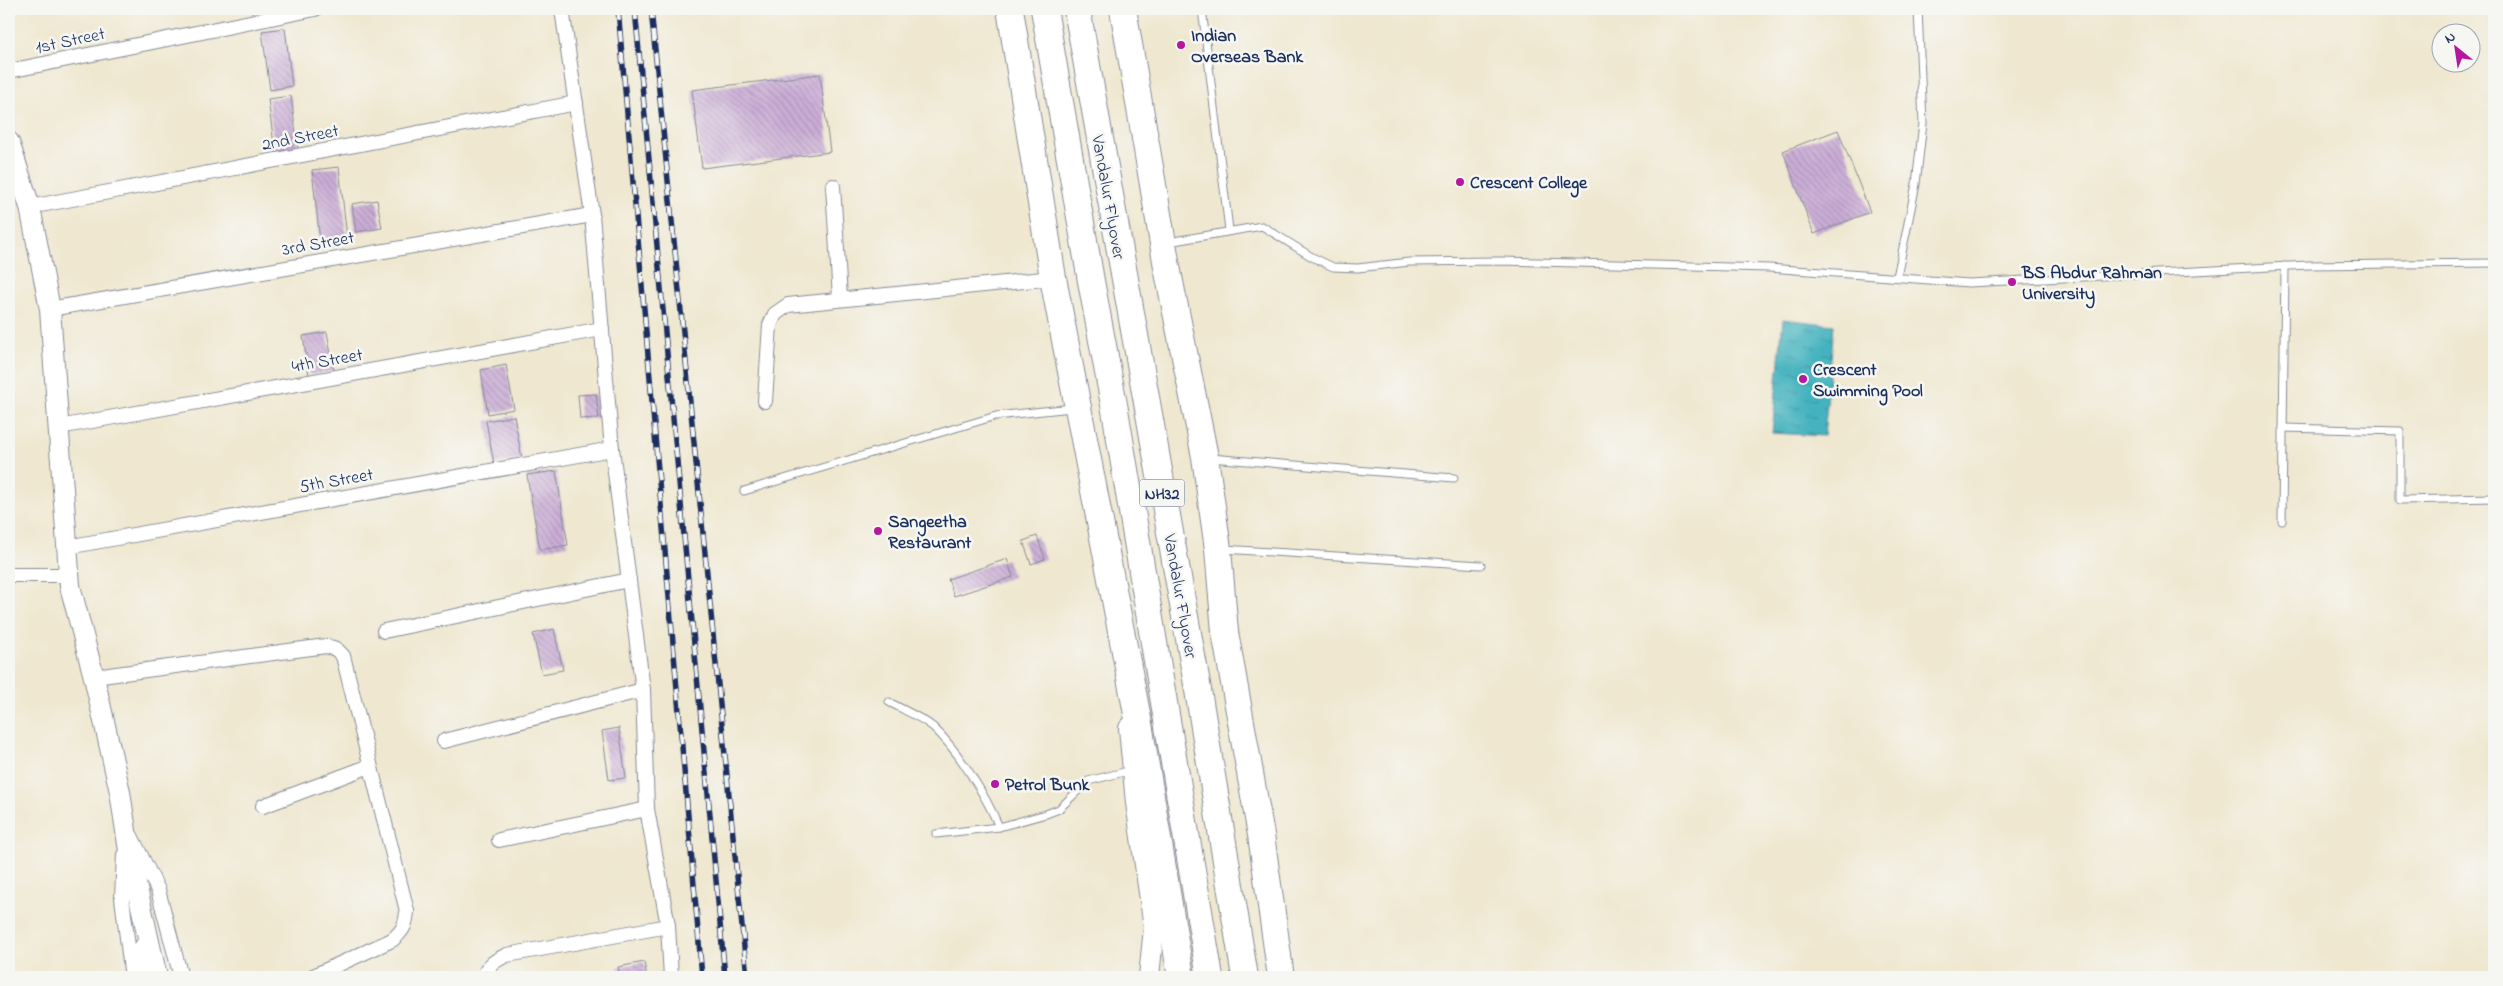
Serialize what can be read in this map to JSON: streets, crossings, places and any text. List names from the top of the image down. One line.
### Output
{"streets":{"highway":["Vandalur Flyover","NH32"],"street":["1st Street","2nd Street","3rd Street","4th Street","5th Street"]},"places":["Indian Overseas Bank","Crescent College","BS Abdur Rahman University","Crescent Swimming Pool","Sangeetha Restaurant","Petrol Bunk"],"north":"top left"}
